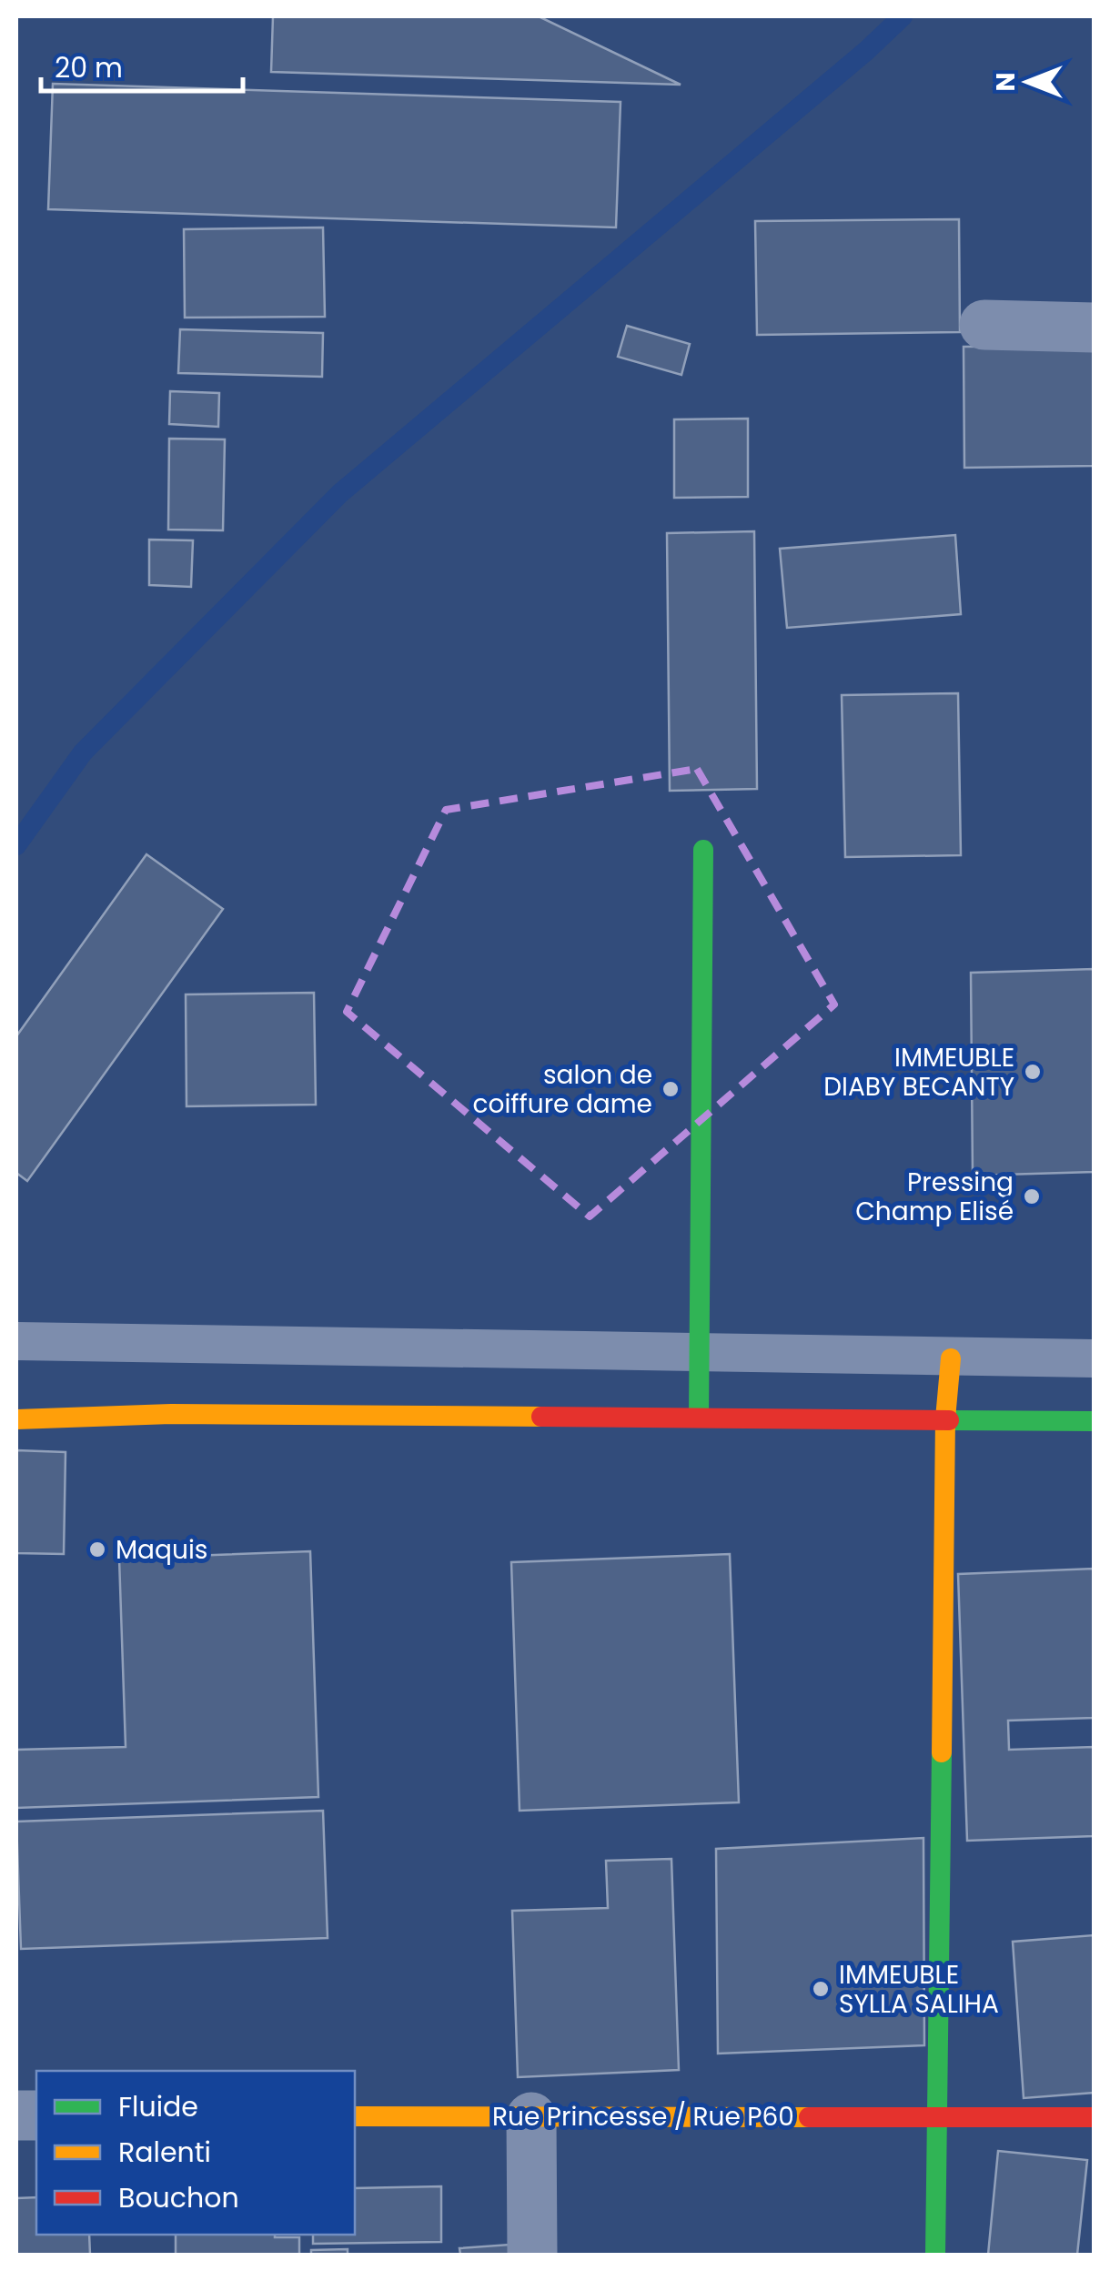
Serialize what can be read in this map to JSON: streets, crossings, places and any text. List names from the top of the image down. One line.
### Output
{"streets":{"street":["Rue Princesse / Rue P60"]},"places":["IMMEUBLE DIABY BECANTY","salon de coiffure dame","Pressing Champ Elisé","Maquis","IMMEUBLE SYLLA SALIHA"],"legend":["Fluide","Ralenti","Bouchon"],"scale_bar":"20 m","north":"left"}
